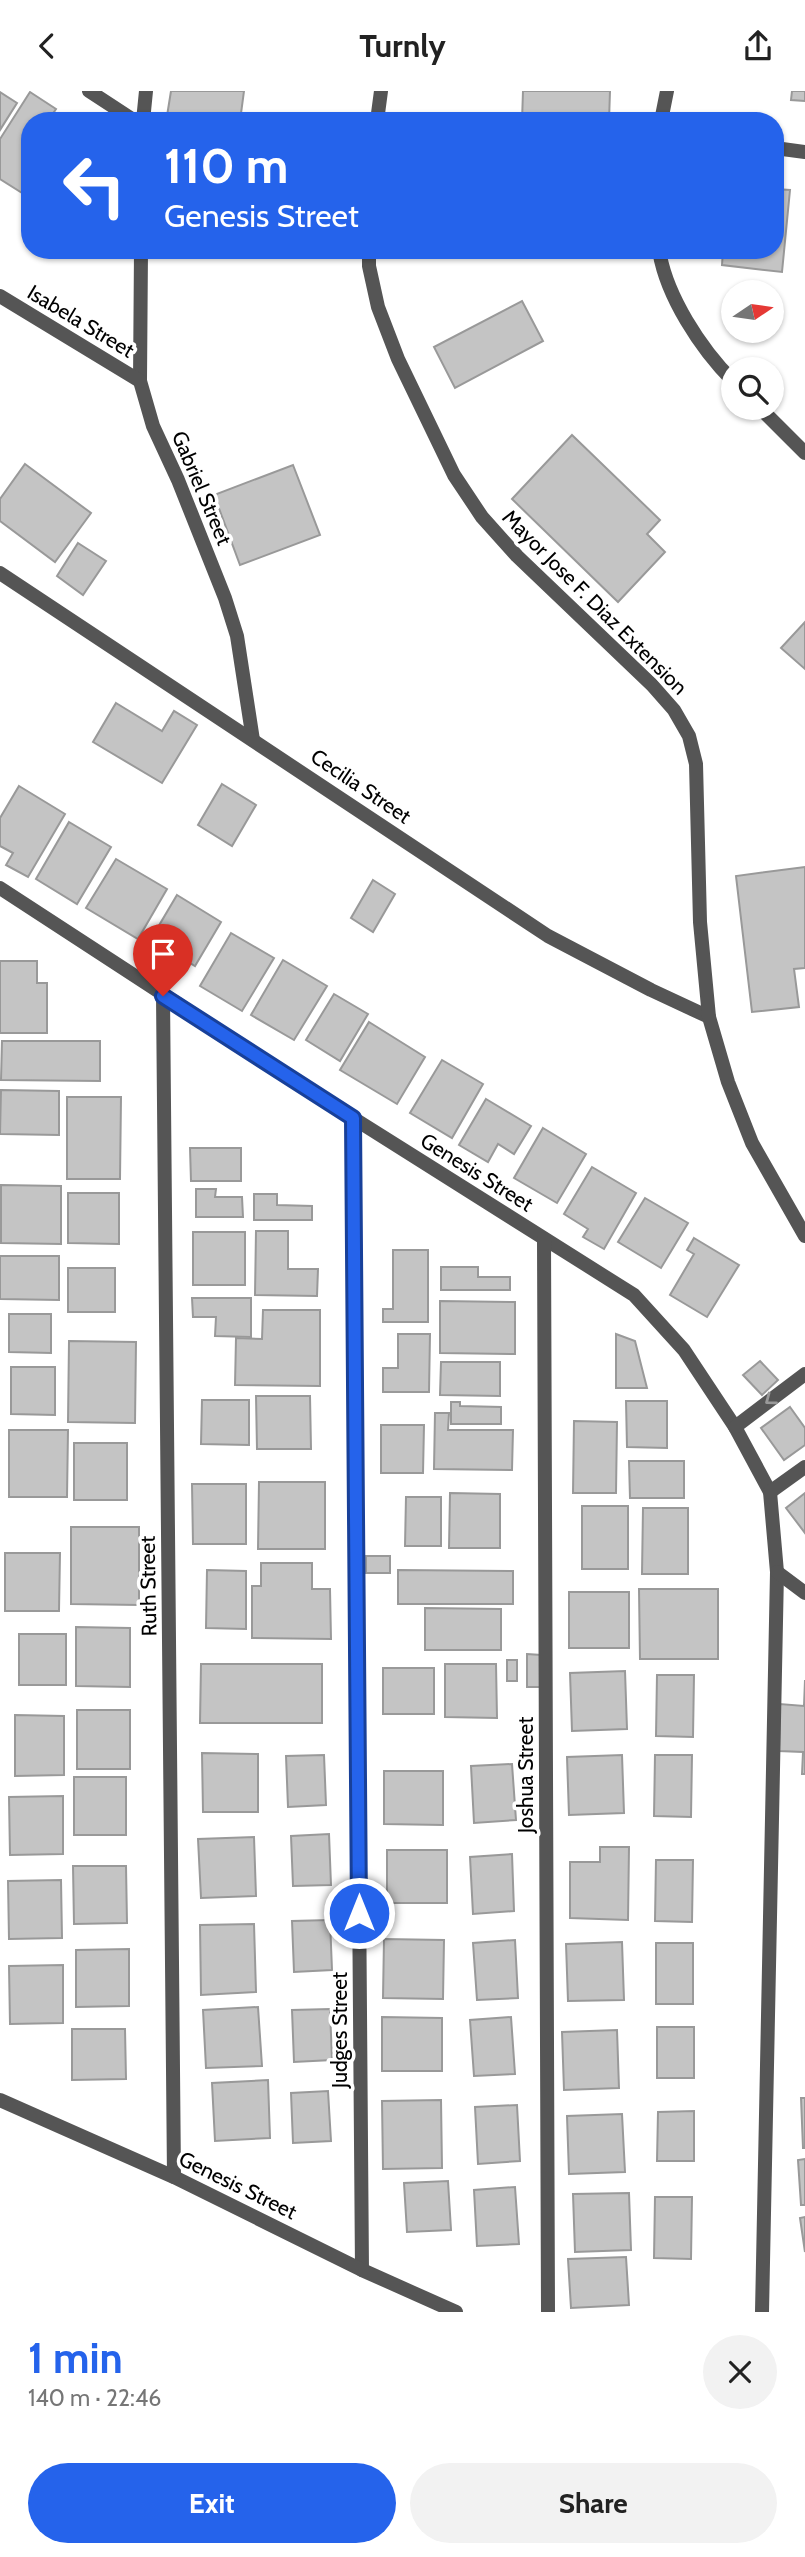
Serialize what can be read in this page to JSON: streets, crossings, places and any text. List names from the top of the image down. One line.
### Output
{"streets":{"street":["Isabela Street","Gabriel Street","Mayor Jose F. Diaz Extension","Cecilia Street","Genesis Street","Ruth Street","Joshua Street","Judges Street"]},"crossings":[["Isabela Street","Gabriel Street"],["Gabriel Street","Cecilia Street"],["Mayor Jose F. Diaz Extension","Cecilia Street"],["Genesis Street","Ruth Street"],["Genesis Street","Joshua Street"],["Genesis Street","Judges Street"]],"north":"right","page":{"header":"Turnly","turn":["110 m","Genesis Street"],"heading":["1 min","140 m · 22:46"],"buttons":["Exit","Share"]}}
